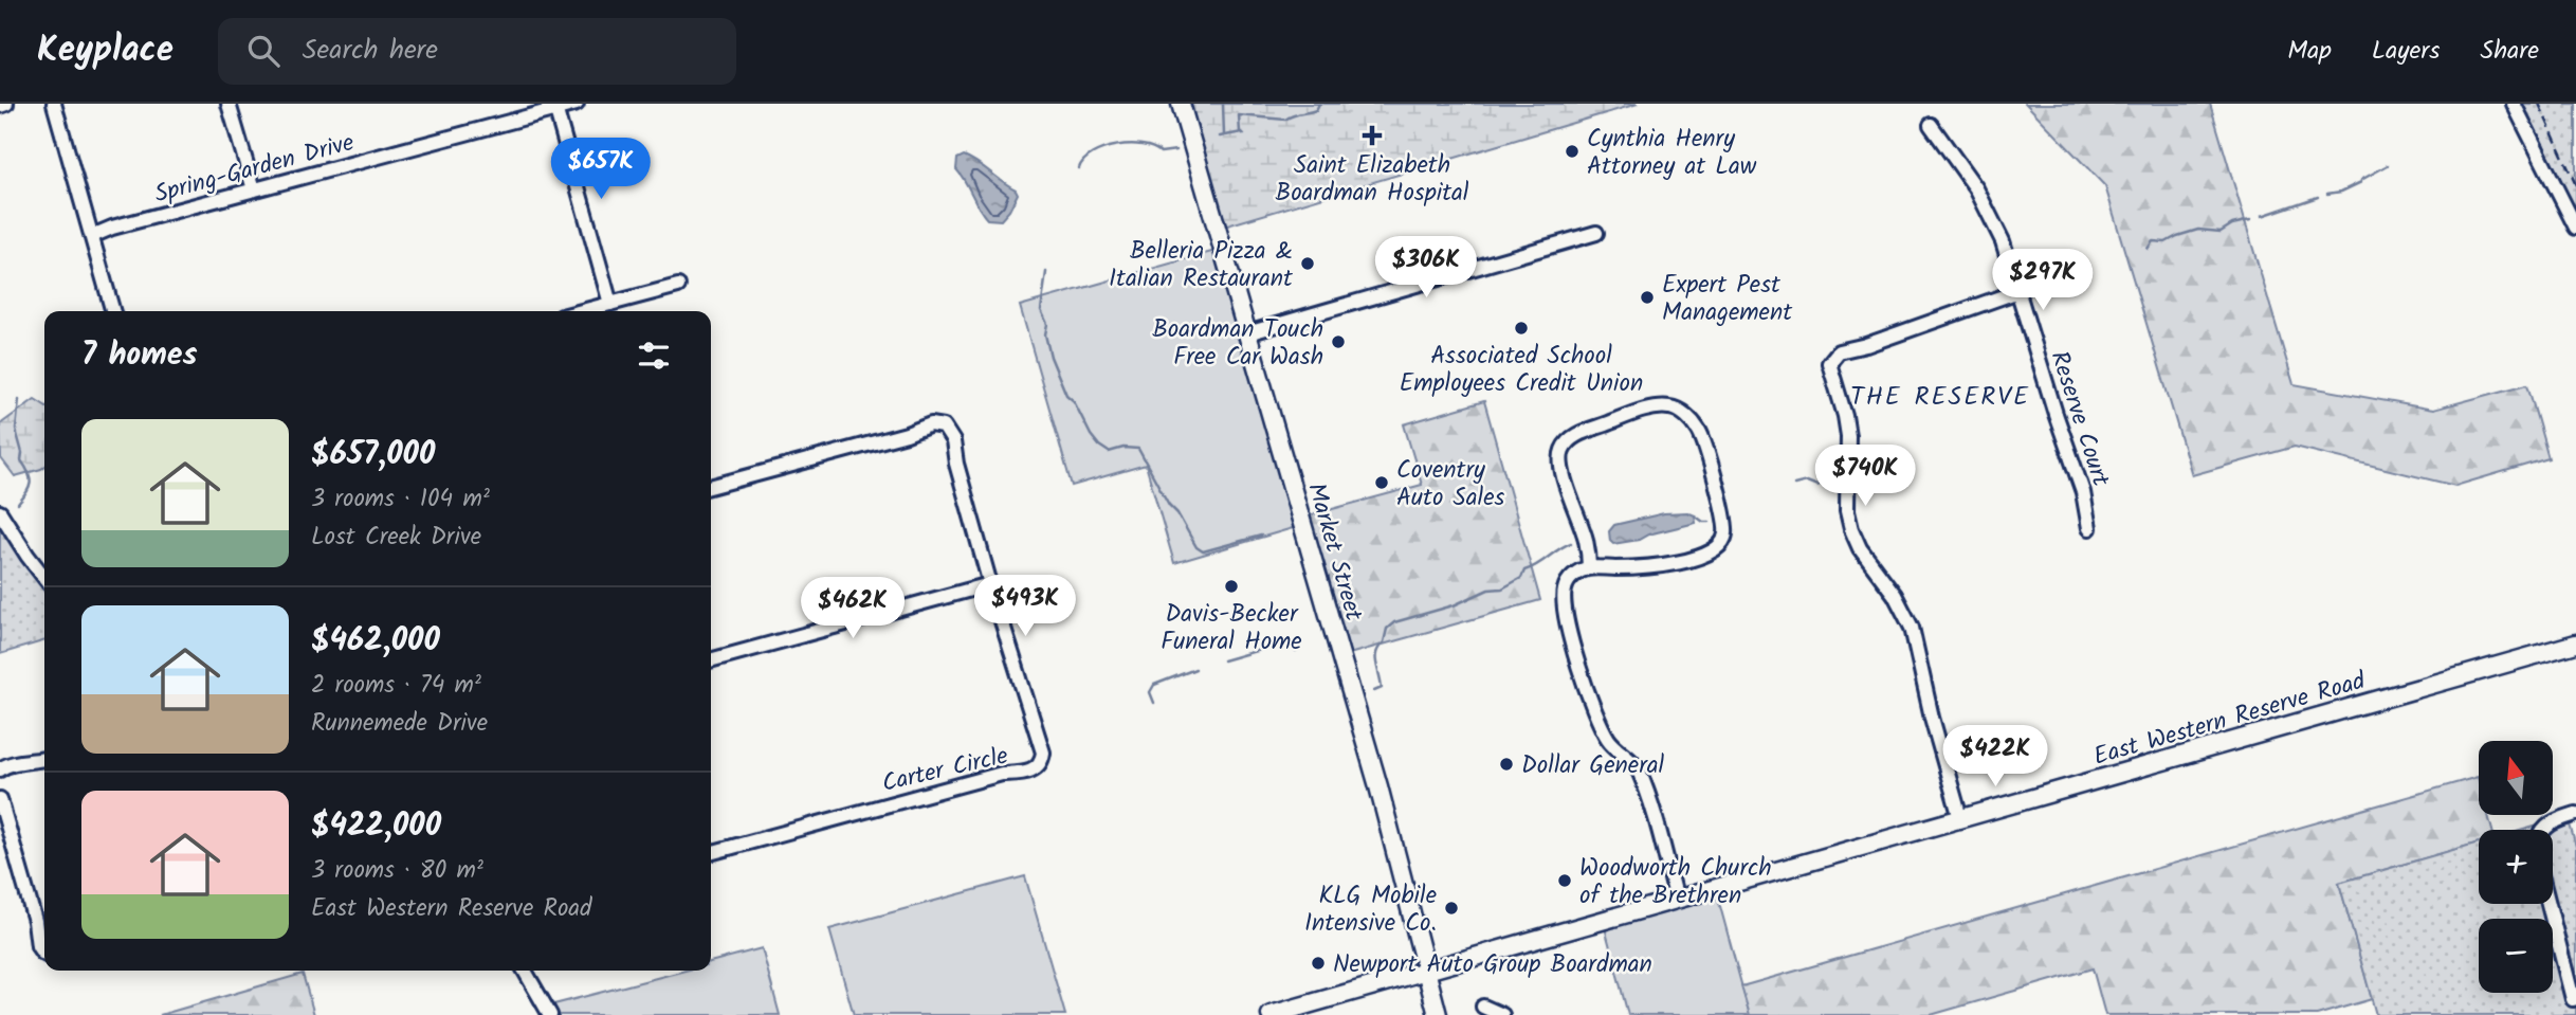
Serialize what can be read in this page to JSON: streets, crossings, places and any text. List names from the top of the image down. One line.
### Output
{"streets":{"main road":["Market Street","East Western Reserve Road"],"street":["Spring-Garden Drive","Reserve Court","Carter Circle"]},"crossings":[["Market Street","East Western Reserve Road"]],"districts":["THE RESERVE"],"places":{"health":["Saint Elizabeth Boardman Hospital"],"other":["Cynthia Henry Attorney at Law","Belleria Pizza & Italian Restaurant","Expert Pest Management","Associated School Employees Credit Union","Boardman Touch Free Car Wash","Coventry Auto Sales","Davis-Becker Funeral Home","Dollar General","Woodworth Church of the Brethren","KLG Mobile Intensive Co.","Newport Auto Group Boardman"]},"north":"top","page":{"header":"Keyplace","search":"Search here","nav":["Map","Layers","Share"],"price":["$657K","$306K","$297K","$740K","$493K","$462K","$422K"],"heading":"7 homes","list":[{"name":"$657,000","note":"3 rooms · 104 m² · Lost Creek Drive"},{"name":"$462,000","note":"2 rooms · 74 m² · Runnemede Drive"},{"name":"$422,000","note":"3 rooms · 80 m² · East Western Reserve Road"}],"map_buttons":["+","−"]}}
